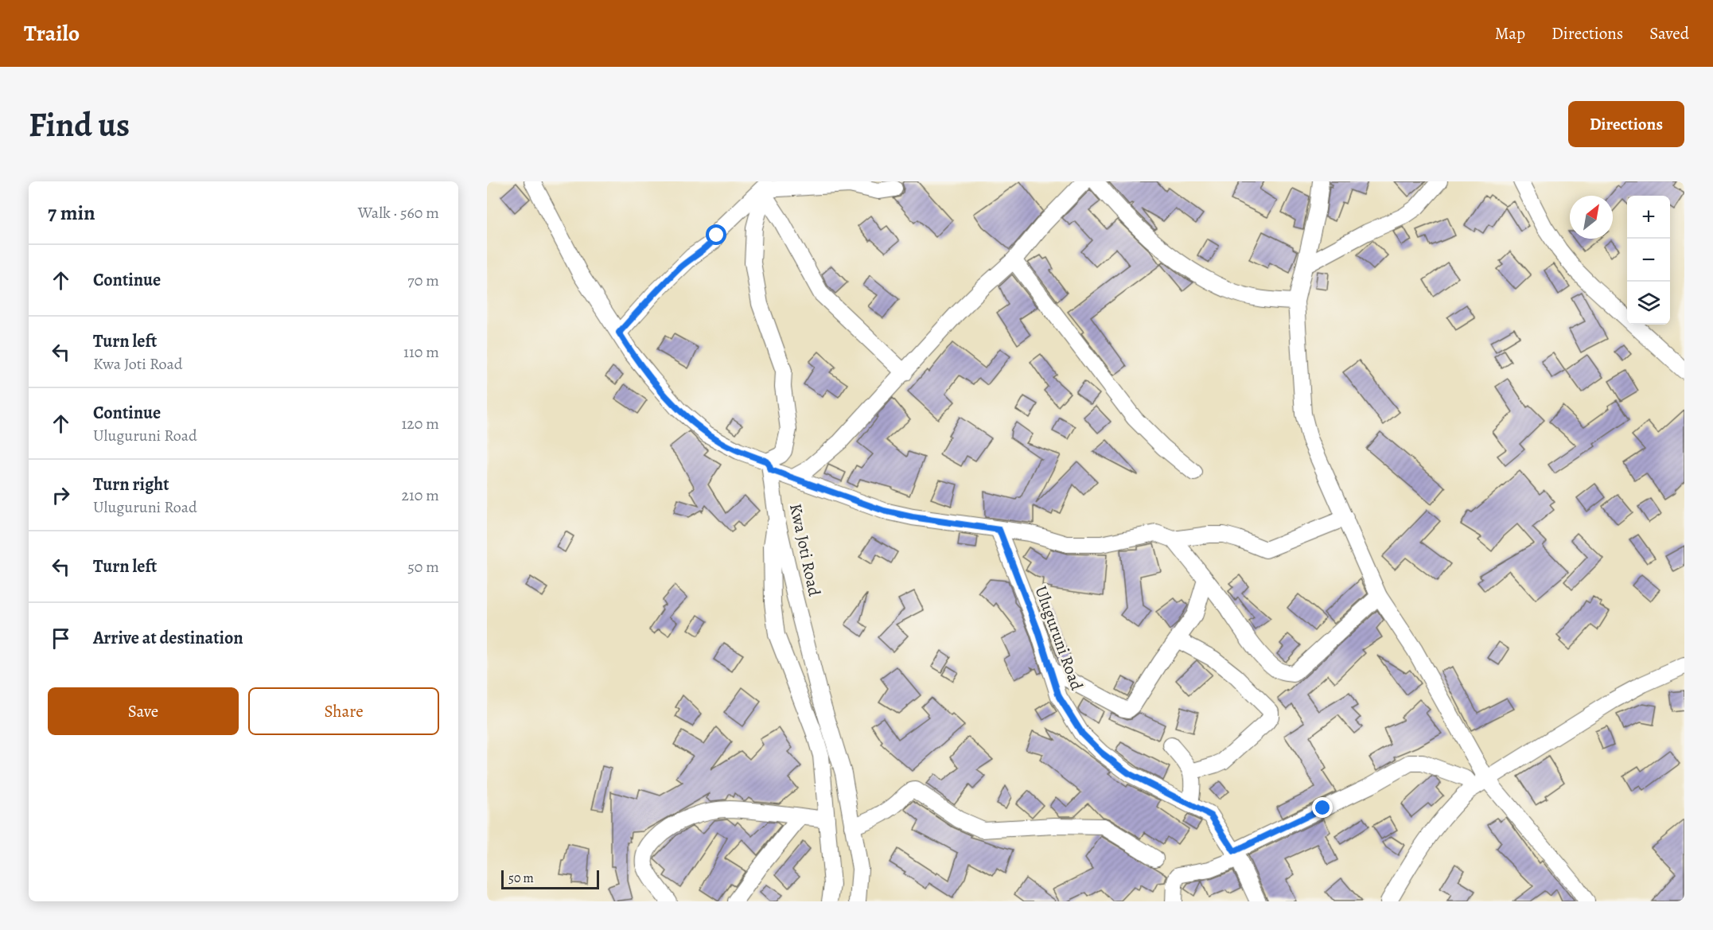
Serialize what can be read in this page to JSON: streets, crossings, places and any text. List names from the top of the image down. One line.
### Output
{"streets":{"street":["Kwa Joti Road","Uluguruni Road"]},"scale_bar":"50 m","north":"top right","page":{"header":"Trailo","nav":["Map","Directions","Saved"],"buttons":["Directions",["Save","Share"]],"title":"Find us","heading":["7 min","Walk · 560 m"],"map_buttons":["+","−"],"list":[["Continue","70 m"],["Turn left","Kwa Joti Road","110 m"],["Continue","Uluguruni Road","120 m"],["Turn right","Uluguruni Road","210 m"],["Turn left","50 m"],"Arrive at destination"],"scale":"50 m"}}
